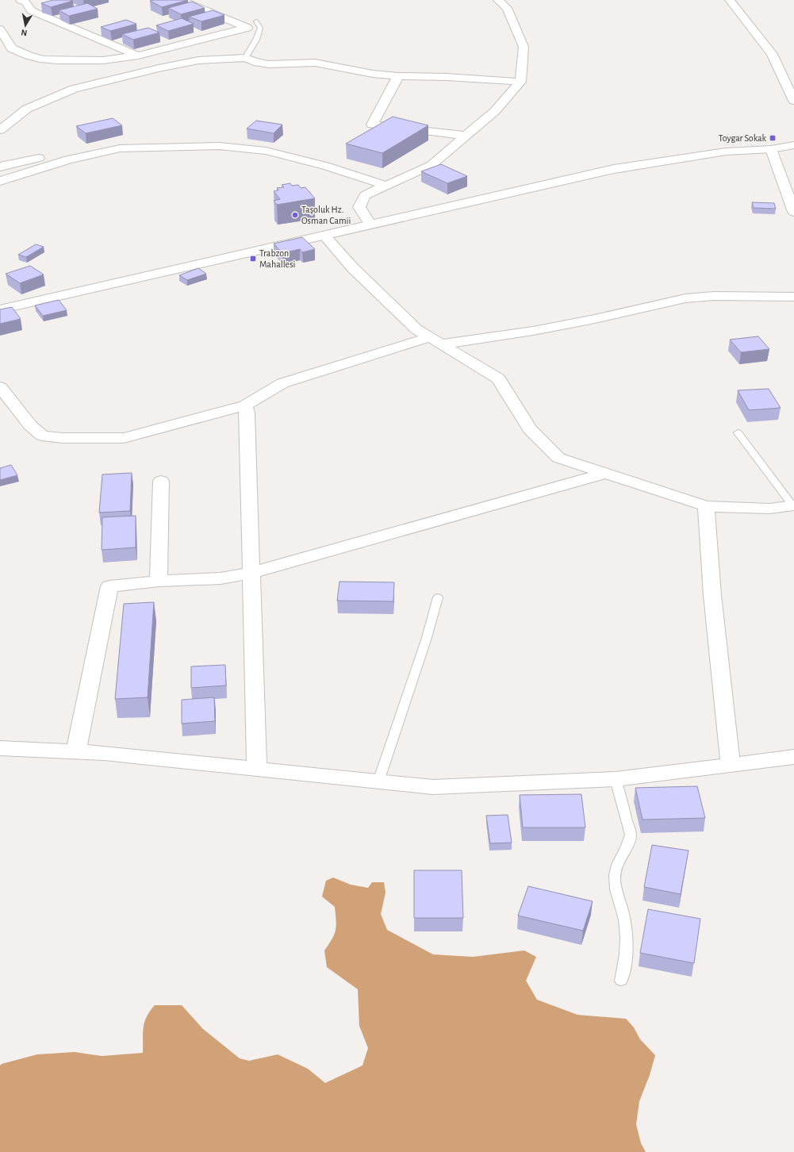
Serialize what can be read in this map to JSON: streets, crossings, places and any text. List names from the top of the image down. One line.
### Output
{"places":{"transit":["Toygar Sokak","Trabzon Mahallesi"],"other":["Taşoluk Hz. Osman Camii"]},"north":"bottom"}
